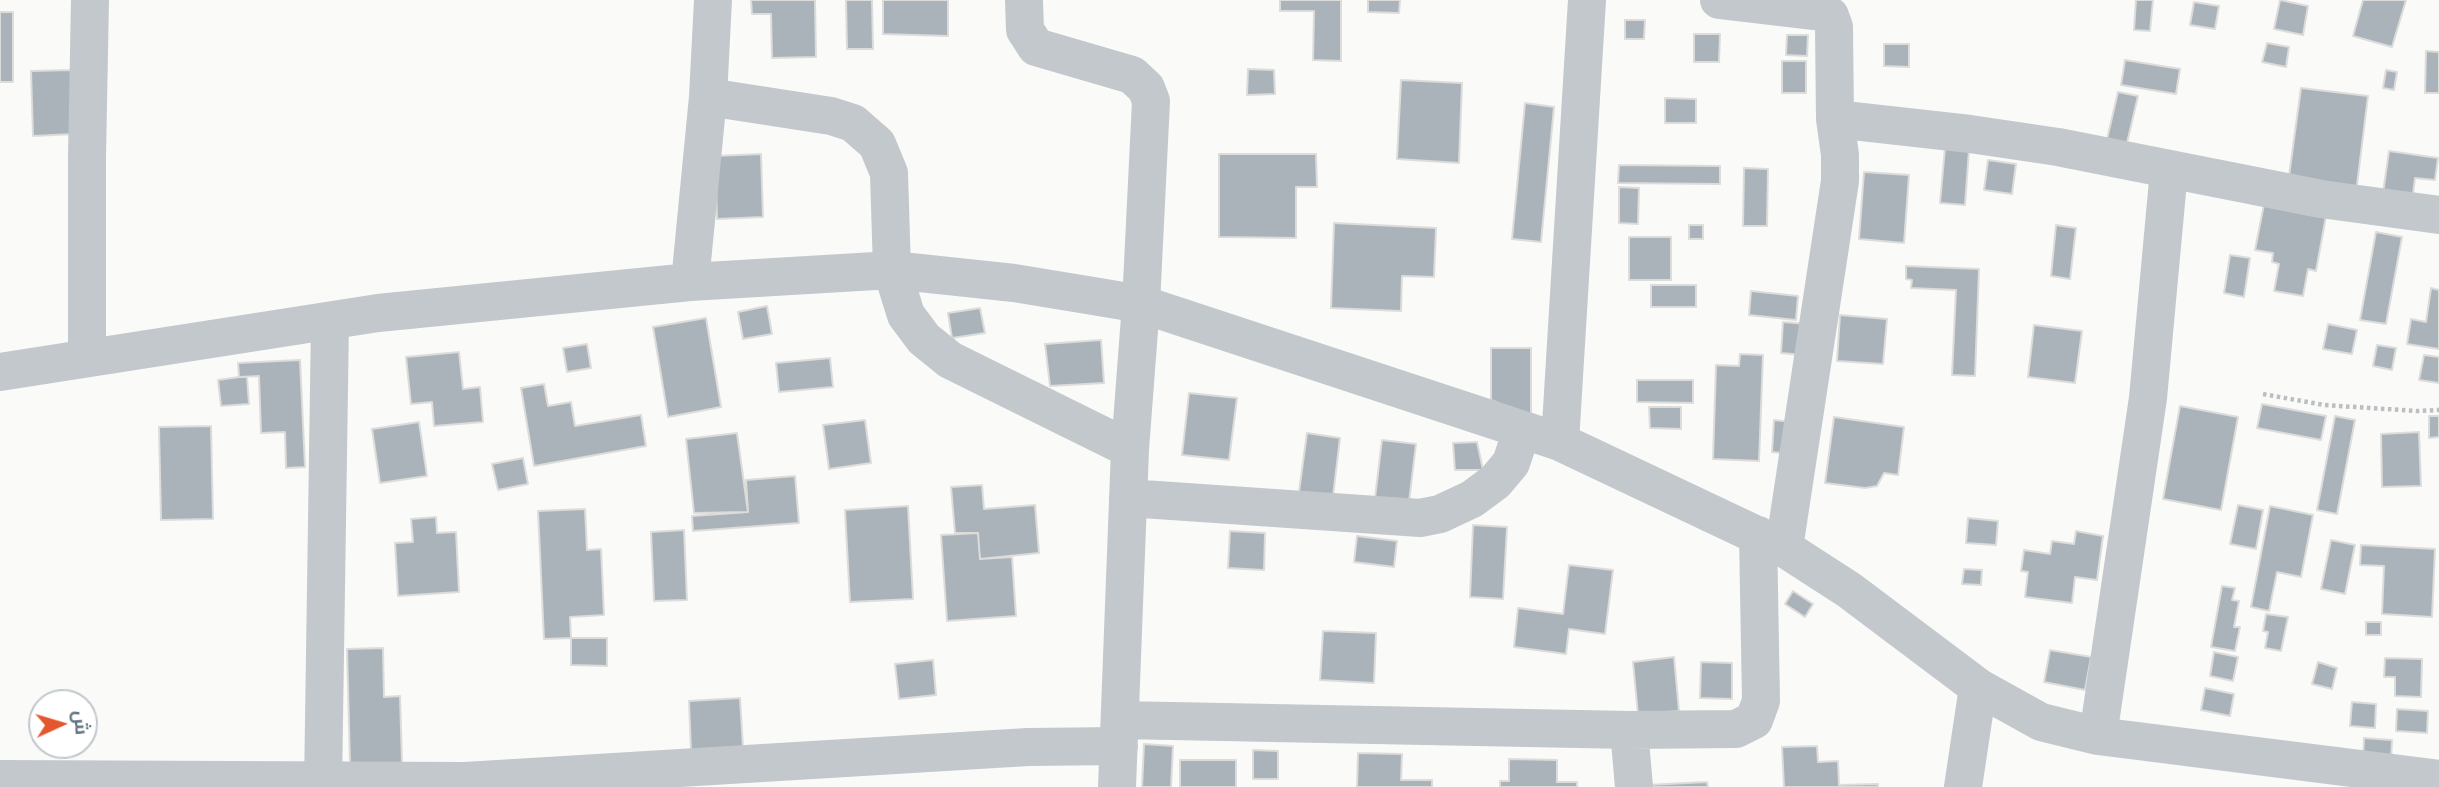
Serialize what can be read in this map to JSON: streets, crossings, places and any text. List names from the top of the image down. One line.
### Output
{"north":"right"}
